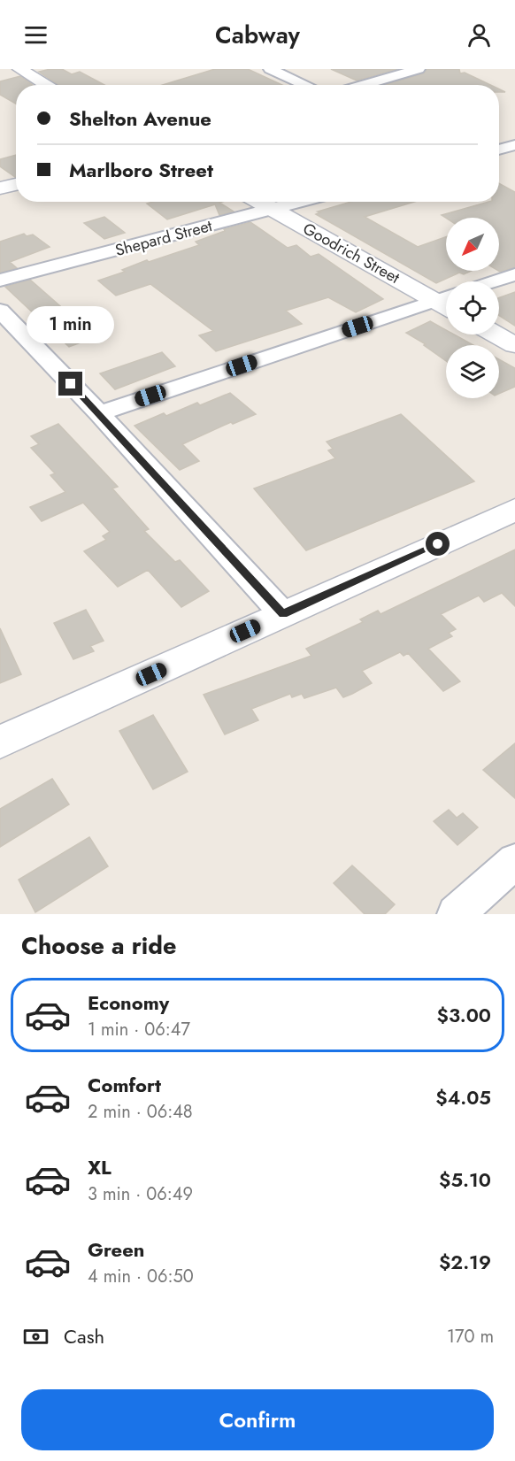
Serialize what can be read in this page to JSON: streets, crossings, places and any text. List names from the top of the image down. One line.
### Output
{"streets":{"main road":["Goodrich Street"],"street":["Shepard Street"]},"crossings":[["Shepard Street","Goodrich Street"]],"north":"bottom left","page":{"header":"Cabway","banner":["Shelton Avenue","Marlboro Street"],"bubble":"1 min","heading":"Choose a ride","list":[{"name":"Economy","note":"1 min · 06:47","value":"$3.00"},{"name":"Comfort","note":"2 min · 06:48","value":"$4.05"},{"name":"XL","note":"3 min · 06:49","value":"$5.10"},{"name":"Green","note":"4 min · 06:50","value":"$2.19"}],"pay":["Cash","170 m"],"buttons":"Confirm"}}
